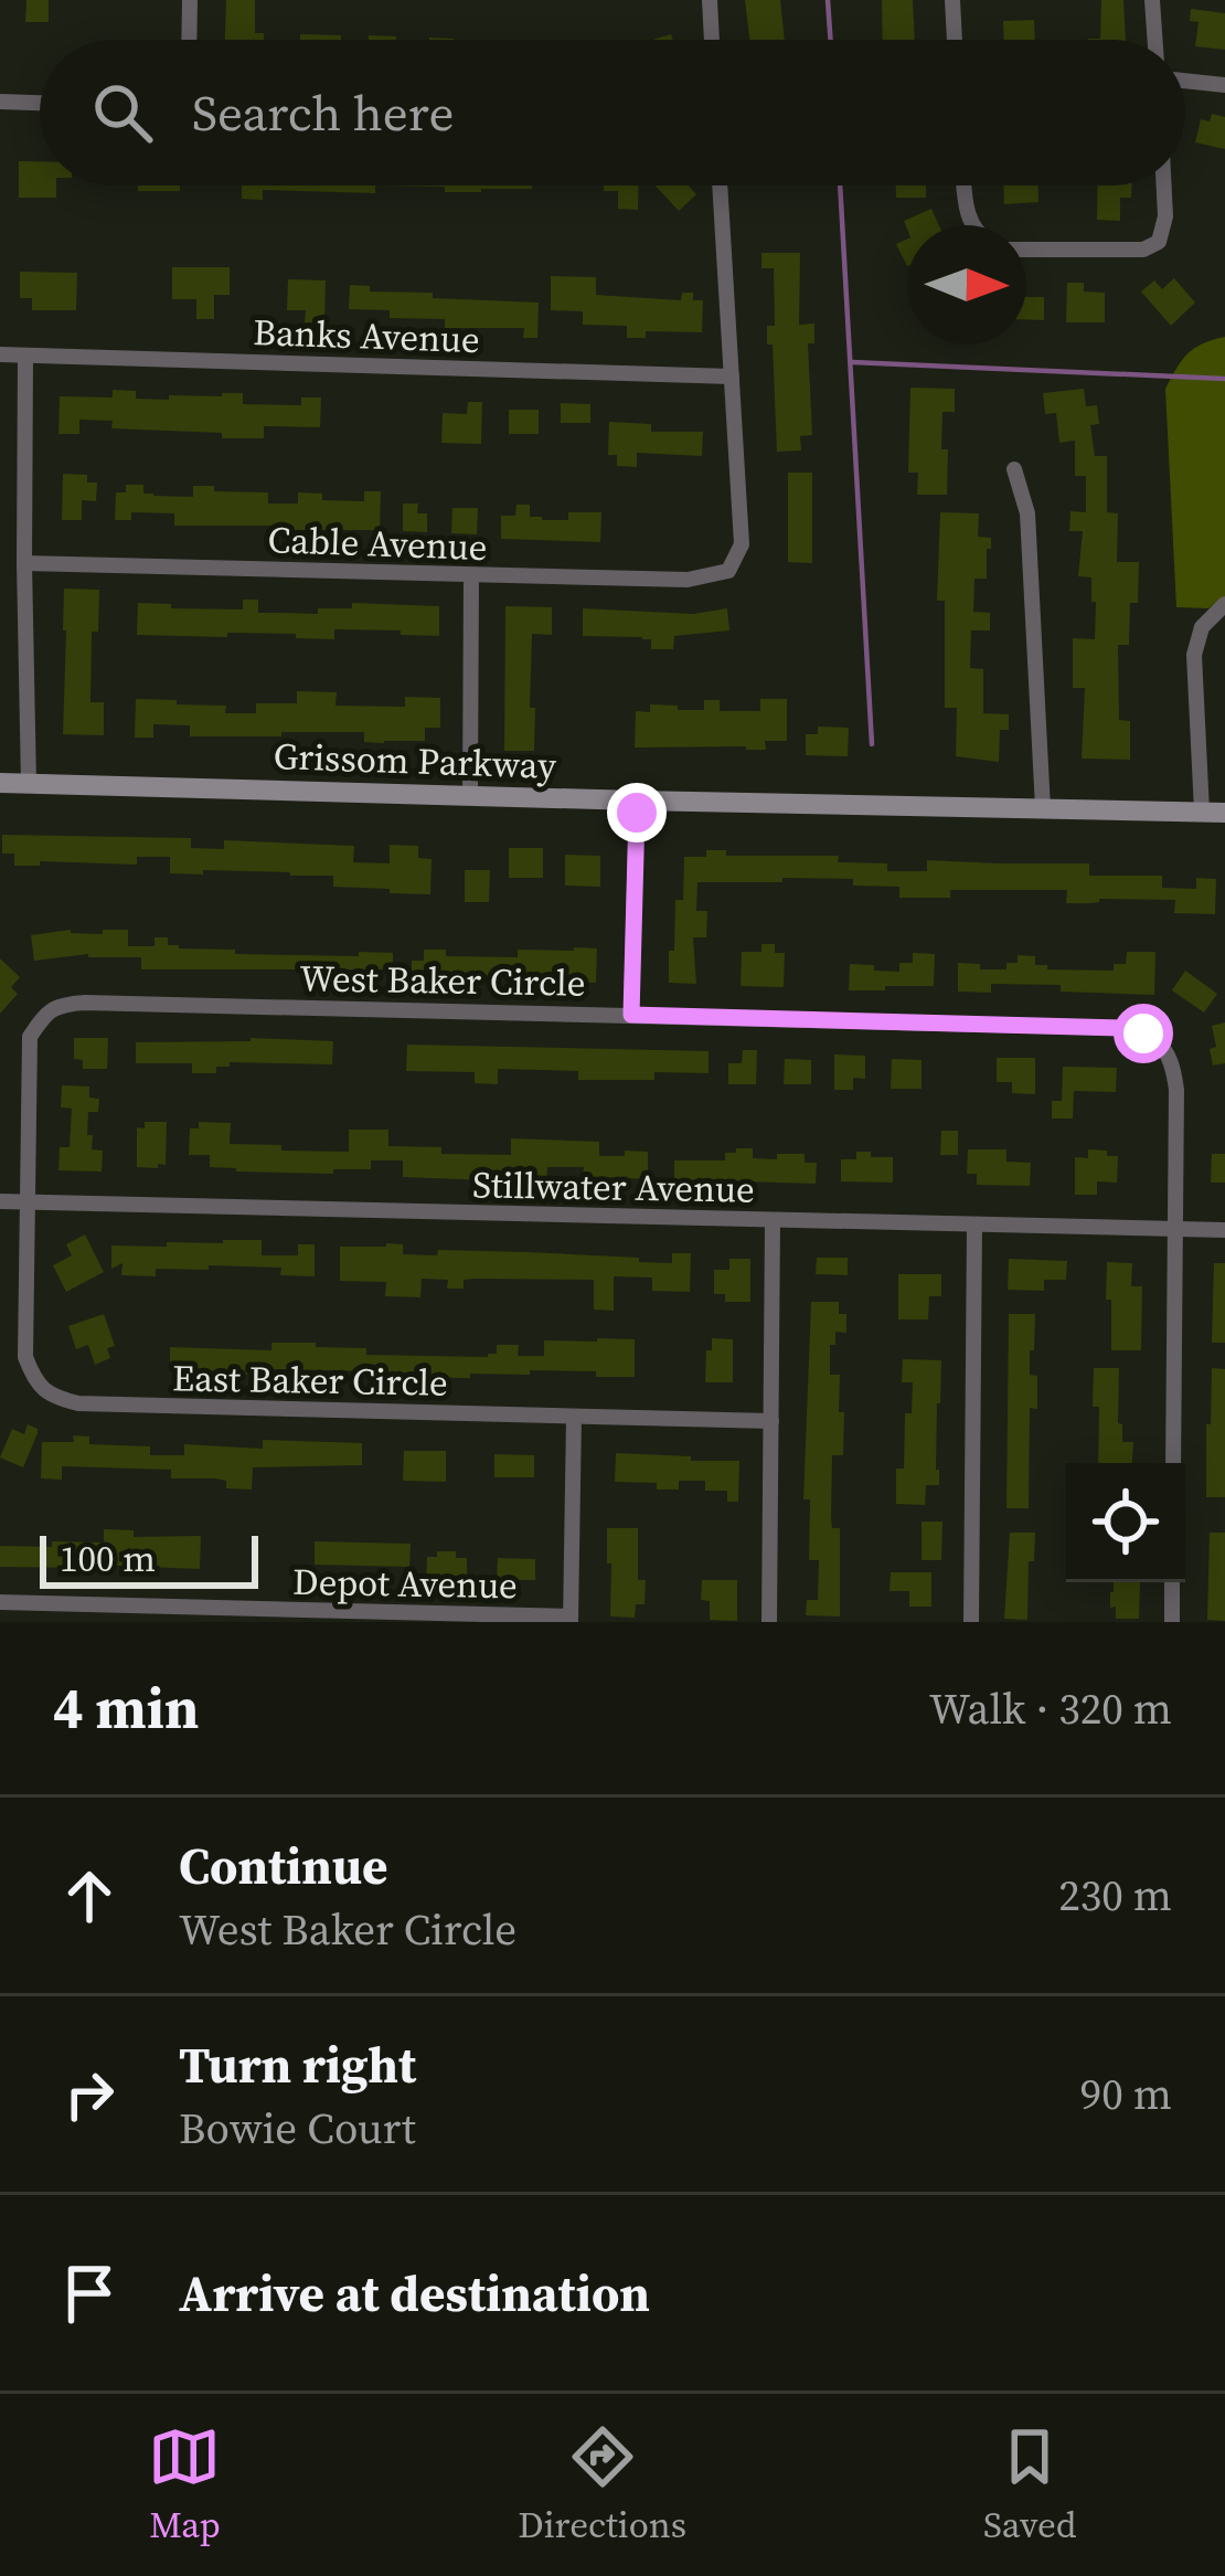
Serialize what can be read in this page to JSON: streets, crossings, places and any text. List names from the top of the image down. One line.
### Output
{"streets":{"main road":["Grissom Parkway"],"street":["Banks Avenue","Cable Avenue","West Baker Circle","Stillwater Avenue","East Baker Circle","Depot Avenue"]},"crossings":[["Banks Avenue","Cable Avenue"],["West Baker Circle","Stillwater Avenue"],["West Baker Circle","East Baker Circle"],["Stillwater Avenue","East Baker Circle"]],"scale_bar":"100 m","north":"right","page":{"search":"Search here","scale":"100 m","heading":["4 min","Walk · 320 m"],"list":[["Continue","West Baker Circle","230 m"],["Turn right","Bowie Court","90 m"],"Arrive at destination"],"nav":["Map","Directions","Saved"]}}
